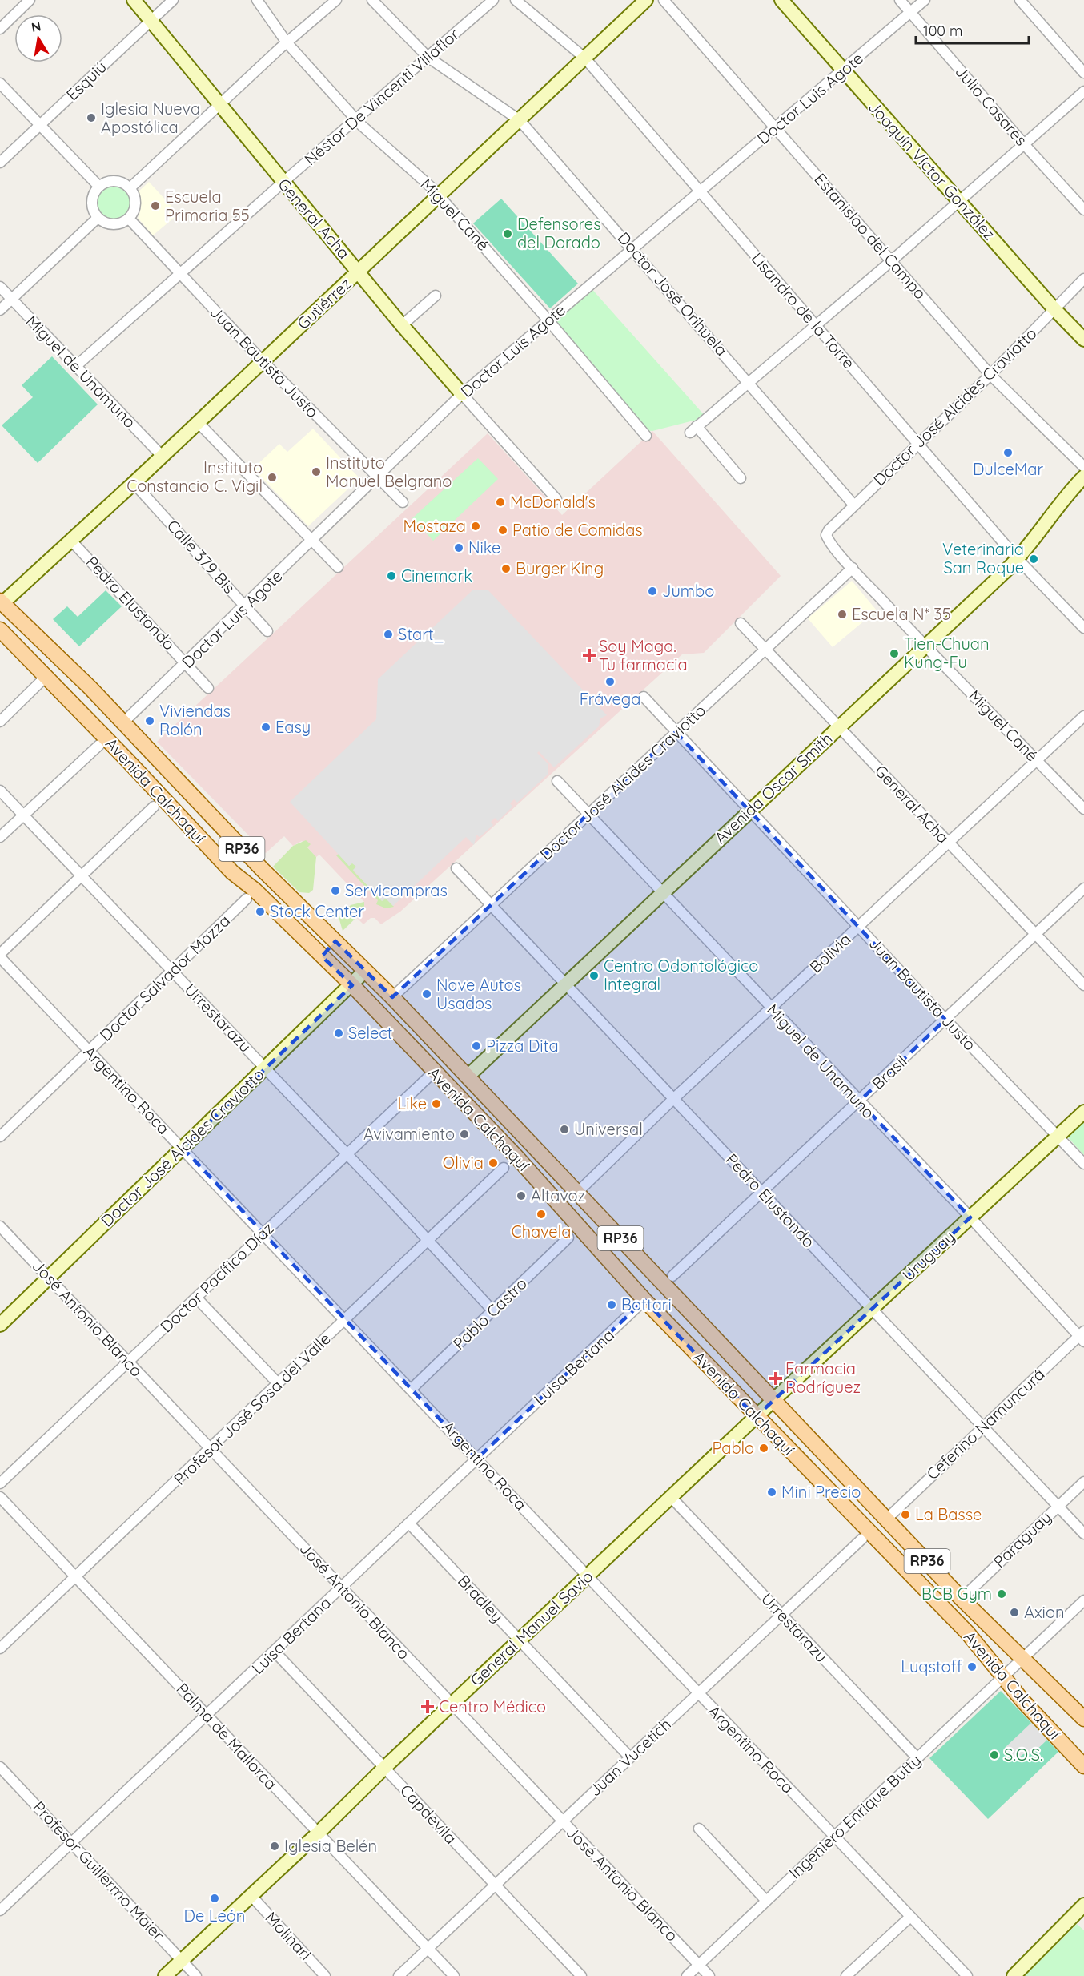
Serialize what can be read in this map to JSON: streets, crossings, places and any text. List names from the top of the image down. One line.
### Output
{"streets":{"main road":["Joaquín Víctor González","General Acha","Gutiérrez","Doctor José Alcides Craviotto","Avenida Oscar Smith","Avenida Calchaquí","RP36","Uruguay","General Manuel Savio"],"street":["Esquiú","Néstor De Vincenti Villaflor","Doctor Luis Agote","Julio Casares","Miguel Cané","Estanislao del Campo","Doctor José Orihuela","Lisandro de la Torre","Juan Bautista Justo","Miguel de Unamuno","Calle 379 Bis","Pedro Elustondo","Bolivia","Doctor Salvador Mazza","Urrestarazu","Brasil","Argentino Roca","Doctor Pacífico Díaz","Pablo Castro","José Antonio Blanco","Luisa Bertana","Profesor José Sosa del Valle","Ceferino Namuncurá","Paraguay","Bradley","Palma de Mallorca","Juan Vucetich","Capdevila","Ingeniero Enrique Butty","Profesor Guillermo Maier","Molinari"]},"crossings":[["Esquiú","General Acha"],["Néstor De Vincenti Villaflor","Miguel Cané"],["Néstor De Vincenti Villaflor","General Acha"],["Néstor De Vincenti Villaflor","Doctor José Orihuela"],["Néstor De Vincenti Villaflor","Juan Bautista Justo"],["Néstor De Vincenti Villaflor","Miguel de Unamuno"],["Doctor Luis Agote","Julio Casares"],["Doctor Luis Agote","Joaquín Víctor González"],["Doctor Luis Agote","Miguel Cané"],["Doctor Luis Agote","General Acha"],["Doctor Luis Agote","Estanislao del Campo"],["Doctor Luis Agote","Doctor José Orihuela"],["Doctor Luis Agote","Lisandro de la Torre"],["Doctor Luis Agote","Juan Bautista Justo"],["Doctor Luis Agote","Calle 379 Bis"],["Doctor Luis Agote","Pedro Elustondo"],["Doctor Luis Agote","Avenida Calchaquí"],["Joaquín Víctor González","Doctor José Alcides Craviotto"],["Miguel Cané","Gutiérrez"],["Miguel Cané","Doctor José Alcides Craviotto"],["Miguel Cané","Avenida Oscar Smith"],["Miguel Cané","Bolivia"],["General Acha","Gutiérrez"],["General Acha","Doctor José Alcides Craviotto"],["General Acha","Avenida Oscar Smith"],["General Acha","Bolivia"],["General Acha","Brasil"],["Estanislao del Campo","Doctor José Alcides Craviotto"],["Doctor José Orihuela","Gutiérrez"],["Doctor José Orihuela","Doctor José Alcides Craviotto"],["Gutiérrez","Lisandro de la Torre"],["Gutiérrez","Juan Bautista Justo"],["Gutiérrez","Miguel de Unamuno"],["Gutiérrez","Calle 379 Bis"],["Gutiérrez","Pedro Elustondo"],["Gutiérrez","Avenida Calchaquí"],["Lisandro de la Torre","Doctor José Alcides Craviotto"],["Lisandro de la Torre","Avenida Oscar Smith"],["Juan Bautista Justo","Doctor José Alcides Craviotto"],["Juan Bautista Justo","Avenida Oscar Smith"],["Juan Bautista Justo","Bolivia"],["Juan Bautista Justo","Brasil"],["Juan Bautista Justo","Uruguay"],["Miguel de Unamuno","Doctor José Alcides Craviotto"],["Miguel de Unamuno","Avenida Oscar Smith"],["Miguel de Unamuno","Bolivia"],["Miguel de Unamuno","Brasil"],["Miguel de Unamuno","Uruguay"],["Miguel de Unamuno","Ceferino Namuncurá"],["Doctor José Alcides Craviotto","Pedro Elustondo"],["Doctor José Alcides Craviotto","Avenida Calchaquí"],["Doctor José Alcides Craviotto","Urrestarazu"],["Doctor José Alcides Craviotto","Argentino Roca"],["Doctor José Alcides Craviotto","José Antonio Blanco"],["Pedro Elustondo","Avenida Oscar Smith"],["Pedro Elustondo","Bolivia"],["Pedro Elustondo","Brasil"],["Pedro Elustondo","Uruguay"],["Pedro Elustondo","Ceferino Namuncurá"],["Pedro Elustondo","Paraguay"],["Avenida Oscar Smith","Avenida Calchaquí"],["Avenida Calchaquí","Bolivia"],["Avenida Calchaquí","Uruguay"],["Avenida Calchaquí","Doctor Pacífico Díaz"],["Avenida Calchaquí","Luisa Bertana"],["Avenida Calchaquí","Ceferino Namuncurá"],["Avenida Calchaquí","Paraguay"],["Avenida Calchaquí","General Manuel Savio"],["Avenida Calchaquí","Ingeniero Enrique Butty"],["Doctor Salvador Mazza","Urrestarazu"],["Doctor Salvador Mazza","Argentino Roca"],["Urrestarazu","Doctor Pacífico Díaz"],["Urrestarazu","Pablo Castro"],["Urrestarazu","Profesor José Sosa del Valle"],["Urrestarazu","General Manuel Savio"],["Urrestarazu","Juan Vucetich"],["Urrestarazu","Ingeniero Enrique Butty"],["Argentino Roca","Doctor Pacífico Díaz"],["Argentino Roca","Pablo Castro"],["Argentino Roca","Luisa Bertana"],["Argentino Roca","Profesor José Sosa del Valle"],["Argentino Roca","General Manuel Savio"],["Argentino Roca","Juan Vucetich"],["Argentino Roca","Ingeniero Enrique Butty"],["Uruguay","General Manuel Savio"],["Doctor Pacífico Díaz","José Antonio Blanco"],["José Antonio Blanco","Luisa Bertana"],["José Antonio Blanco","Profesor José Sosa del Valle"],["José Antonio Blanco","General Manuel Savio"],["José Antonio Blanco","Juan Vucetich"],["José Antonio Blanco","Ingeniero Enrique Butty"],["Luisa Bertana","Bradley"],["Luisa Bertana","Palma de Mallorca"],["Luisa Bertana","Capdevila"],["Luisa Bertana","Profesor Guillermo Maier"],["Profesor José Sosa del Valle","Palma de Mallorca"],["Bradley","General Manuel Savio"],["Bradley","Juan Vucetich"],["General Manuel Savio","Palma de Mallorca"],["General Manuel Savio","Capdevila"],["General Manuel Savio","Profesor Guillermo Maier"],["General Manuel Savio","Molinari"],["Palma de Mallorca","Juan Vucetich"],["Juan Vucetich","Capdevila"]],"places":{"other":["Iglesia Nueva Apostólica","Escuela Primaria 55","Defensores del Dorado","DulceMar","Instituto Manuel Belgrano","Instituto Constancio C. Vigil","McDonald's","Mostaza","Patio de Comidas","Nike","Veterinaria San Roque","Burger King","Cinemark","Jumbo","Escuela N* 35","Start_","Tien-Chuan Kung-Fu","Frávega","Viviendas Rolón","Easy","Servicompras","Stock Center","Centro Odontológico Integral","Nave Autos Usados","Select","Pizza Dita","Like","Universal","Avivamiento","Olivia","Altavoz","Chavela","Bottari","Pablo","Mini Precio","La Basse","BCB Gym","Axion","Luqstoff","S.O.S.","Iglesia Belén","De León"],"health":["Soy Maga. Tu farmacia","Farmacia Rodríguez","Centro Médico"]},"scale_bar":"100 m","north":"top"}
